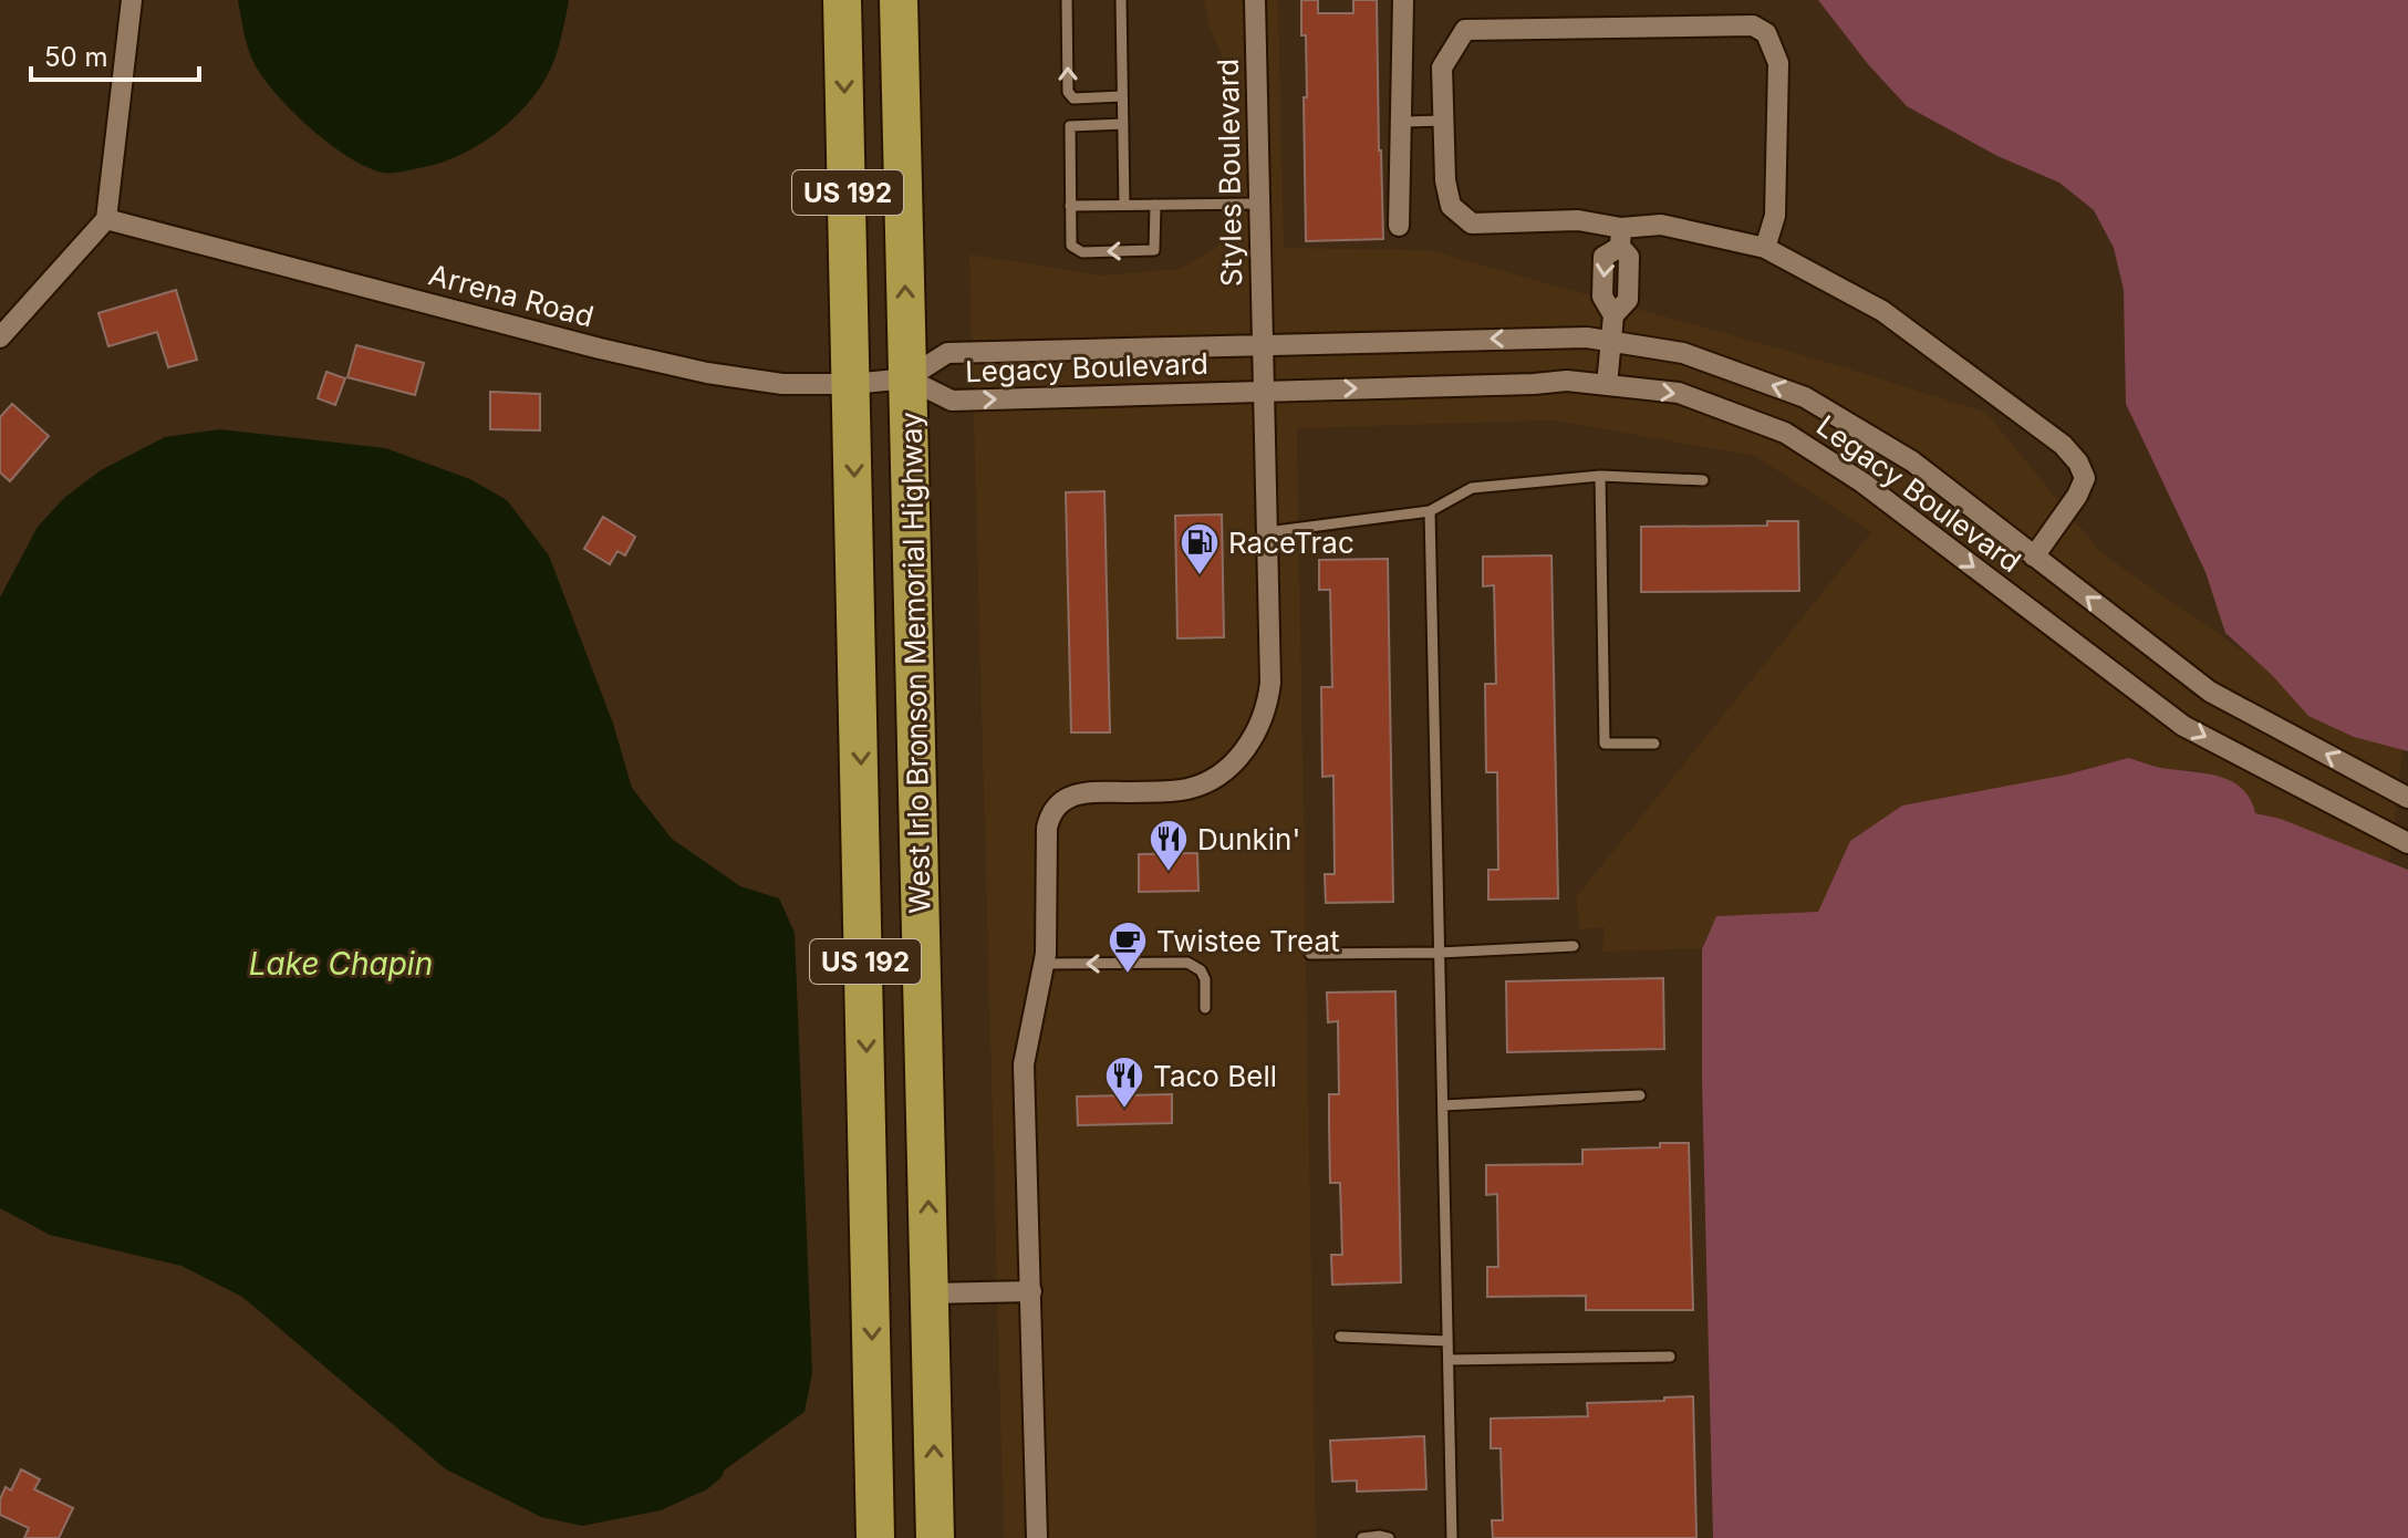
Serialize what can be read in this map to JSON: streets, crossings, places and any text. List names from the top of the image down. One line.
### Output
{"streets":{"highway":["US 192","West Irlo Bronson Memorial Highway"],"street":["Styles Boulevard","Arrena Road","Legacy Boulevard"]},"crossings":[["Styles Boulevard","Legacy Boulevard"],["Arrena Road","Legacy Boulevard"],["Arrena Road","West Irlo Bronson Memorial Highway"],["Legacy Boulevard","West Irlo Bronson Memorial Highway"]],"water":["Lake Chapin"],"places":{"fuel station":["RaceTrac"],"restaurant":["Dunkin'","Taco Bell"],"cafe":["Twistee Treat"]},"scale_bar":"50 m"}
